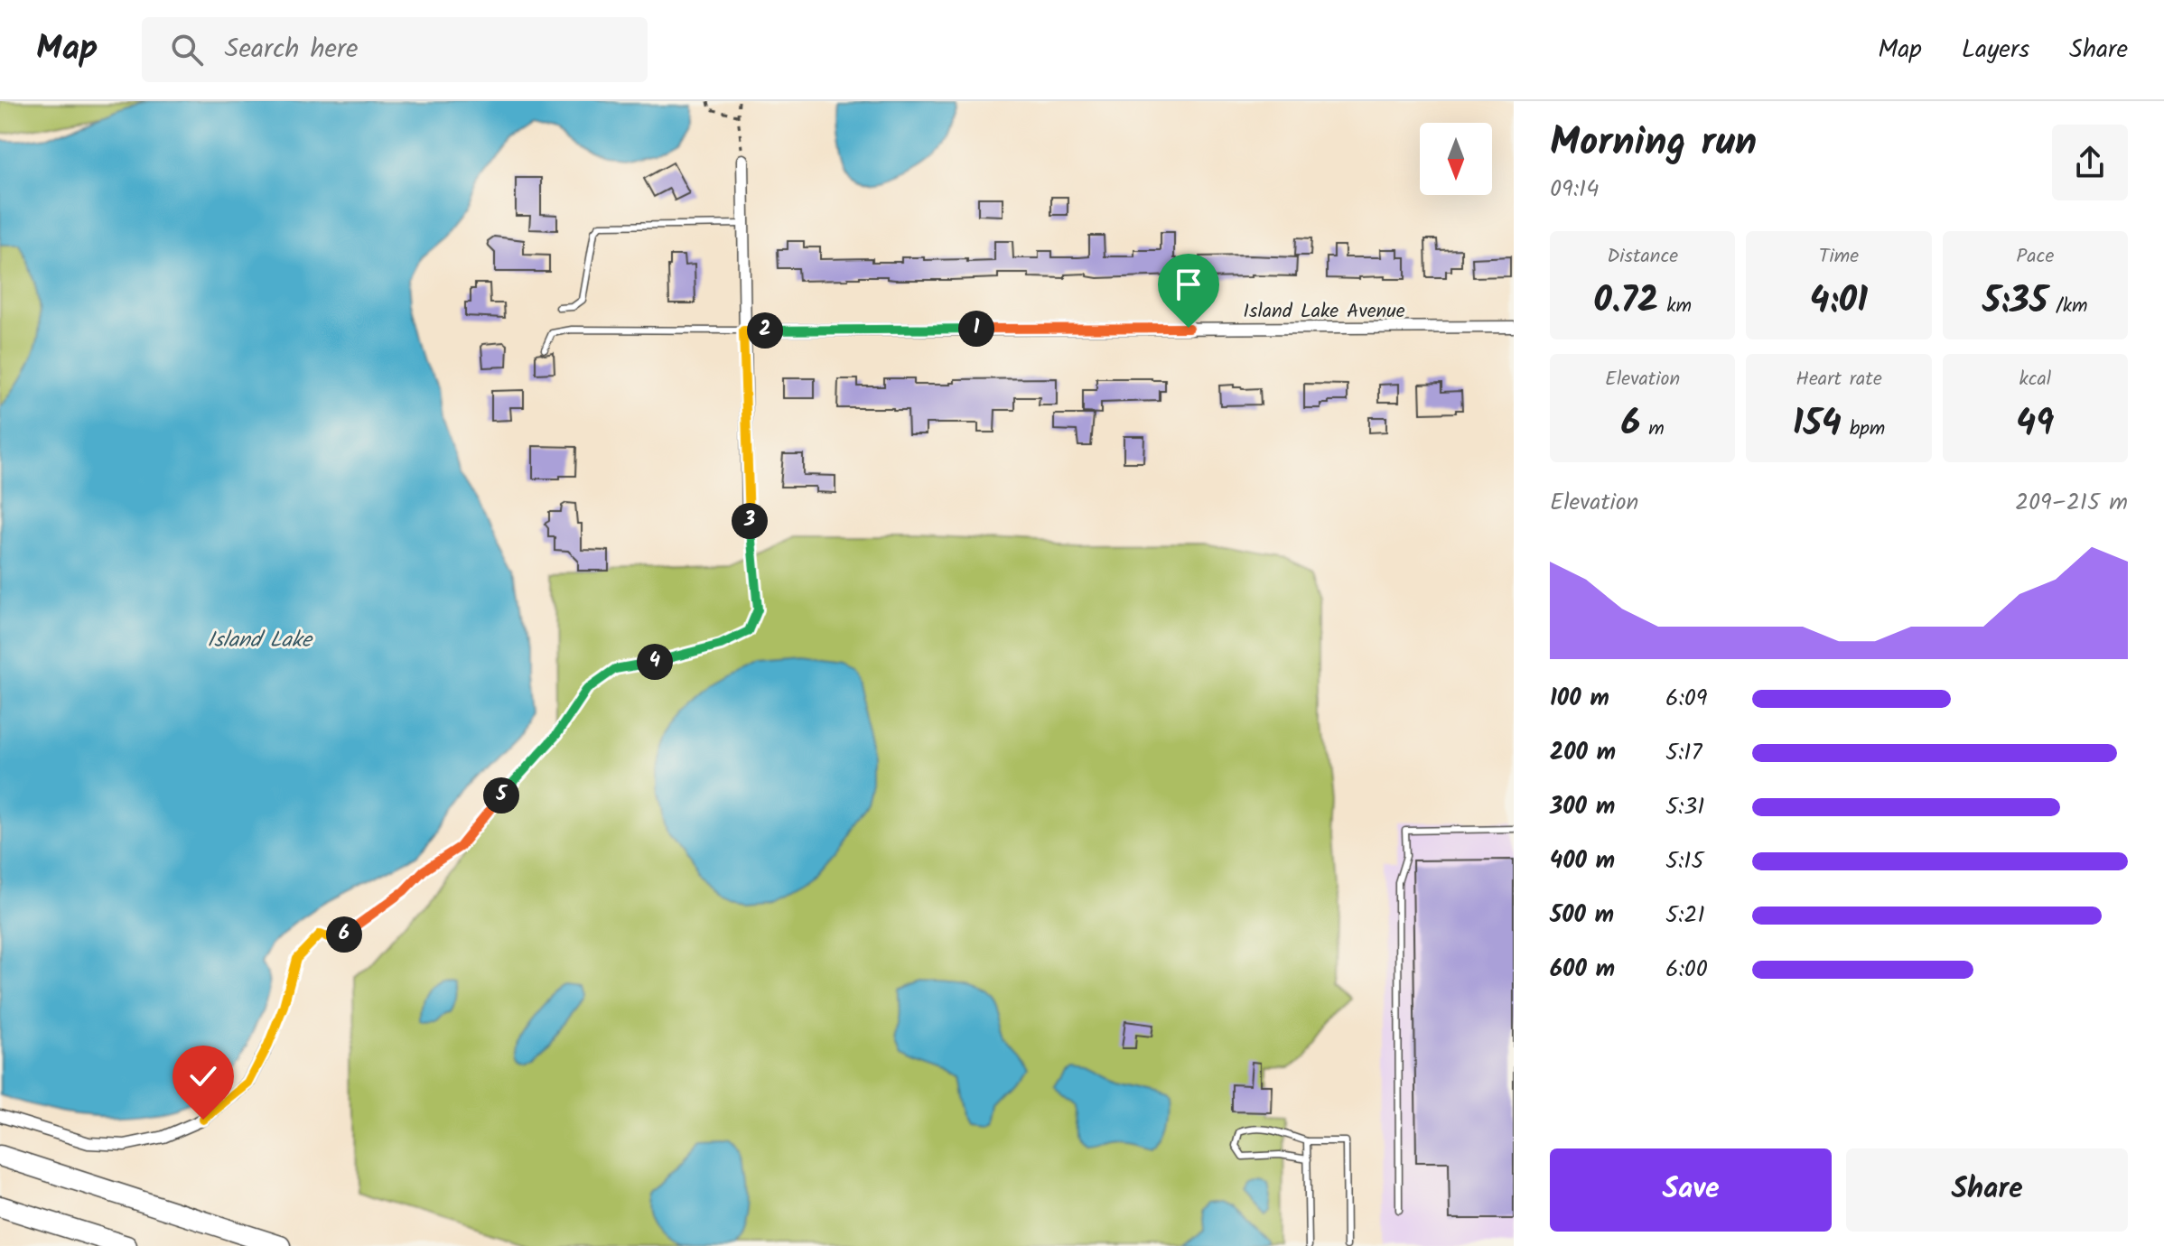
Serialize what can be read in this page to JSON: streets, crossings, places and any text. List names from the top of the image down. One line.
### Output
{"streets":{"street":["Island Lake Avenue"]},"water":["Island Lake"],"north":"bottom","page":{"header":"Map","search":"Search here","nav":["Map","Layers","Share"],"heading":["Morning run","09:14"],"stats":[["Distance","0.72 km"],["Time","4:01"],["Pace","5:35 /km"],["Elevation","6 m"],["Heart rate","154 bpm"],["kcal","49"]],"pins":["1","2","3","4","5","6"],"chart":["Elevation","209–215 m"],"list":[{"name":"100 m","note":"6:09"},{"name":"200 m","note":"5:17"},{"name":"300 m","note":"5:31"},{"name":"400 m","note":"5:15"},{"name":"500 m","note":"5:21"},{"name":"600 m","note":"6:00"}],"buttons":["Save","Share"]}}
